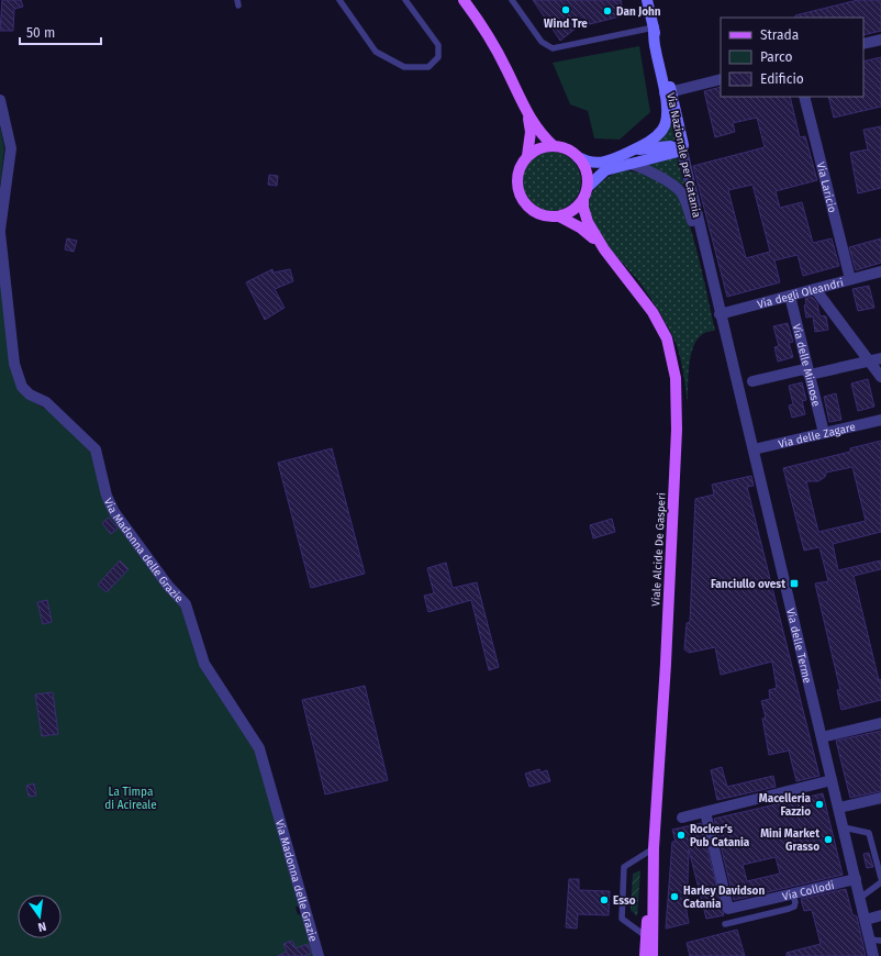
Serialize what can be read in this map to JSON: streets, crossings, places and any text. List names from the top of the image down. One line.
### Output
{"streets":{"main road":["Via Nazionale per Catania","Viale Alcide De Gasperi"],"street":["Via Laricio","Via degli Oleandri","Via delle Mimose","Via delle Zagare","Via Madonna delle Grazie","Via delle Terme","Via Collodi"]},"crossings":[["Via Nazionale per Catania","Via degli Oleandri"],["Via Nazionale per Catania","Via delle Terme"],["Via Laricio","Via degli Oleandri"],["Via degli Oleandri","Via delle Mimose"],["Via degli Oleandri","Via delle Terme"],["Via delle Mimose","Via delle Zagare"],["Via delle Zagare","Via delle Terme"],["Via delle Terme","Via Collodi"]],"parks":["La Timpa di Acireale"],"places":{"other":["Wind Tre","Dan John","Macelleria Fazzio","Rocker's Pub Catania","Mini Market Grasso","Harley Davidson Catania","Esso"],"transit":["Fanciullo ovest"]},"legend":["Strada","Parco","Edificio"],"scale_bar":"50 m","north":"bottom"}
